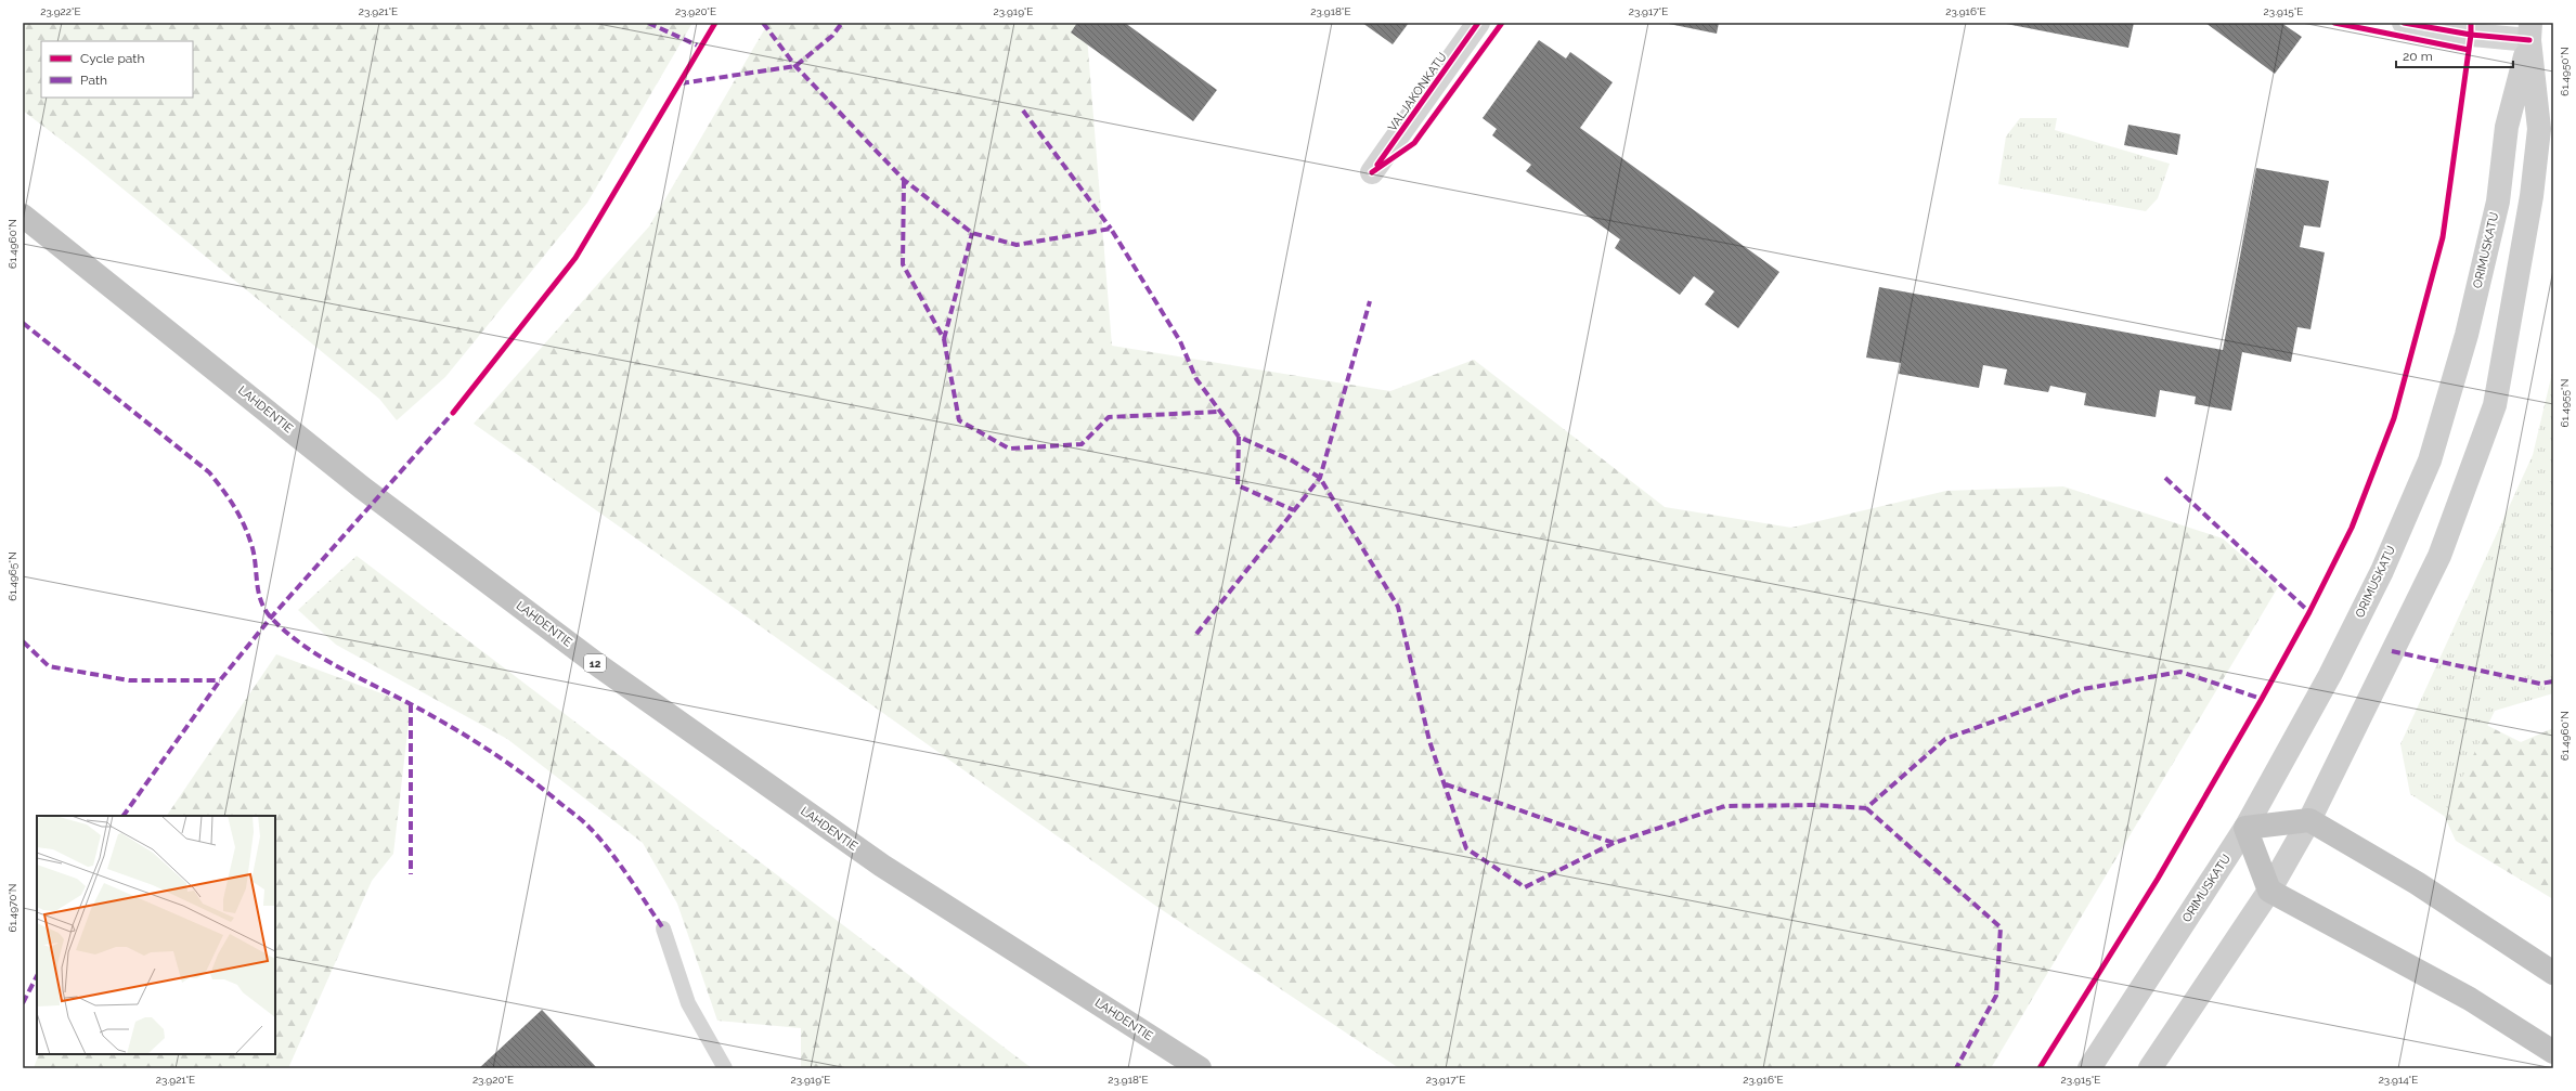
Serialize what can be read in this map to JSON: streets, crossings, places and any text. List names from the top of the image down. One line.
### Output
{"streets":{"highway":["LAHDENTIE","12"],"main road":["ORIMUSKATU"],"street":["VALJAKONKATU"]},"legend":["Cycle path","Path"],"scale_bar":"20 m","coordinates":["23.922°E","23.921°E","23.920°E","23.919°E","23.918°E","23.917°E","23.916°E","23.915°E","61.4950°N","61.4960°N","61.4955°N","61.4965°N","61.4970°N","23.914°E"]}
